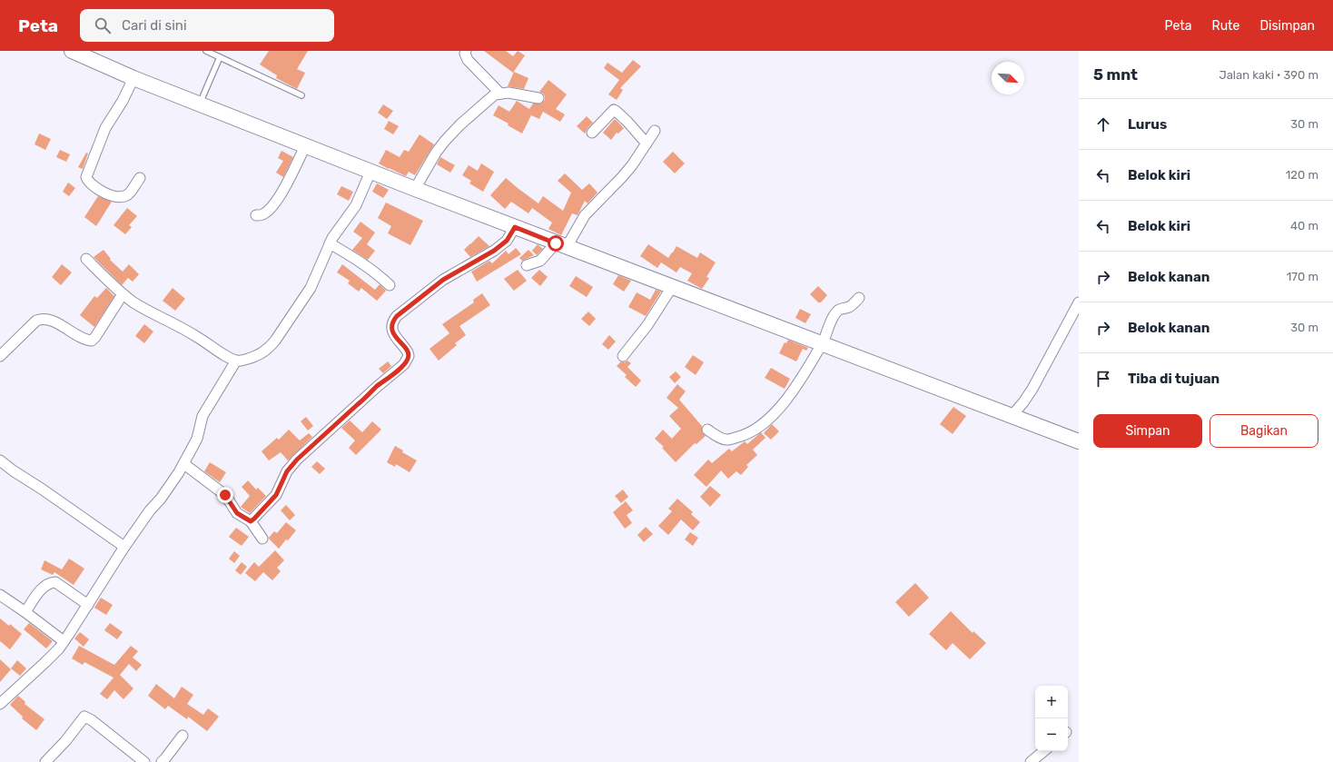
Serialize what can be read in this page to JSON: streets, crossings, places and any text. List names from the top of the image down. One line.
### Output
{"north":"bottom right","page":{"header":"Peta","search":"Cari di sini","nav":["Peta","Rute","Disimpan"],"heading":["5 mnt","Jalan kaki · 390 m"],"list":[["Lurus","30 m"],["Belok kiri","120 m"],["Belok kiri","40 m"],["Belok kanan","170 m"],["Belok kanan","30 m"],"Tiba di tujuan"],"buttons":["Simpan","Bagikan"],"map_buttons":["+","−"]}}
